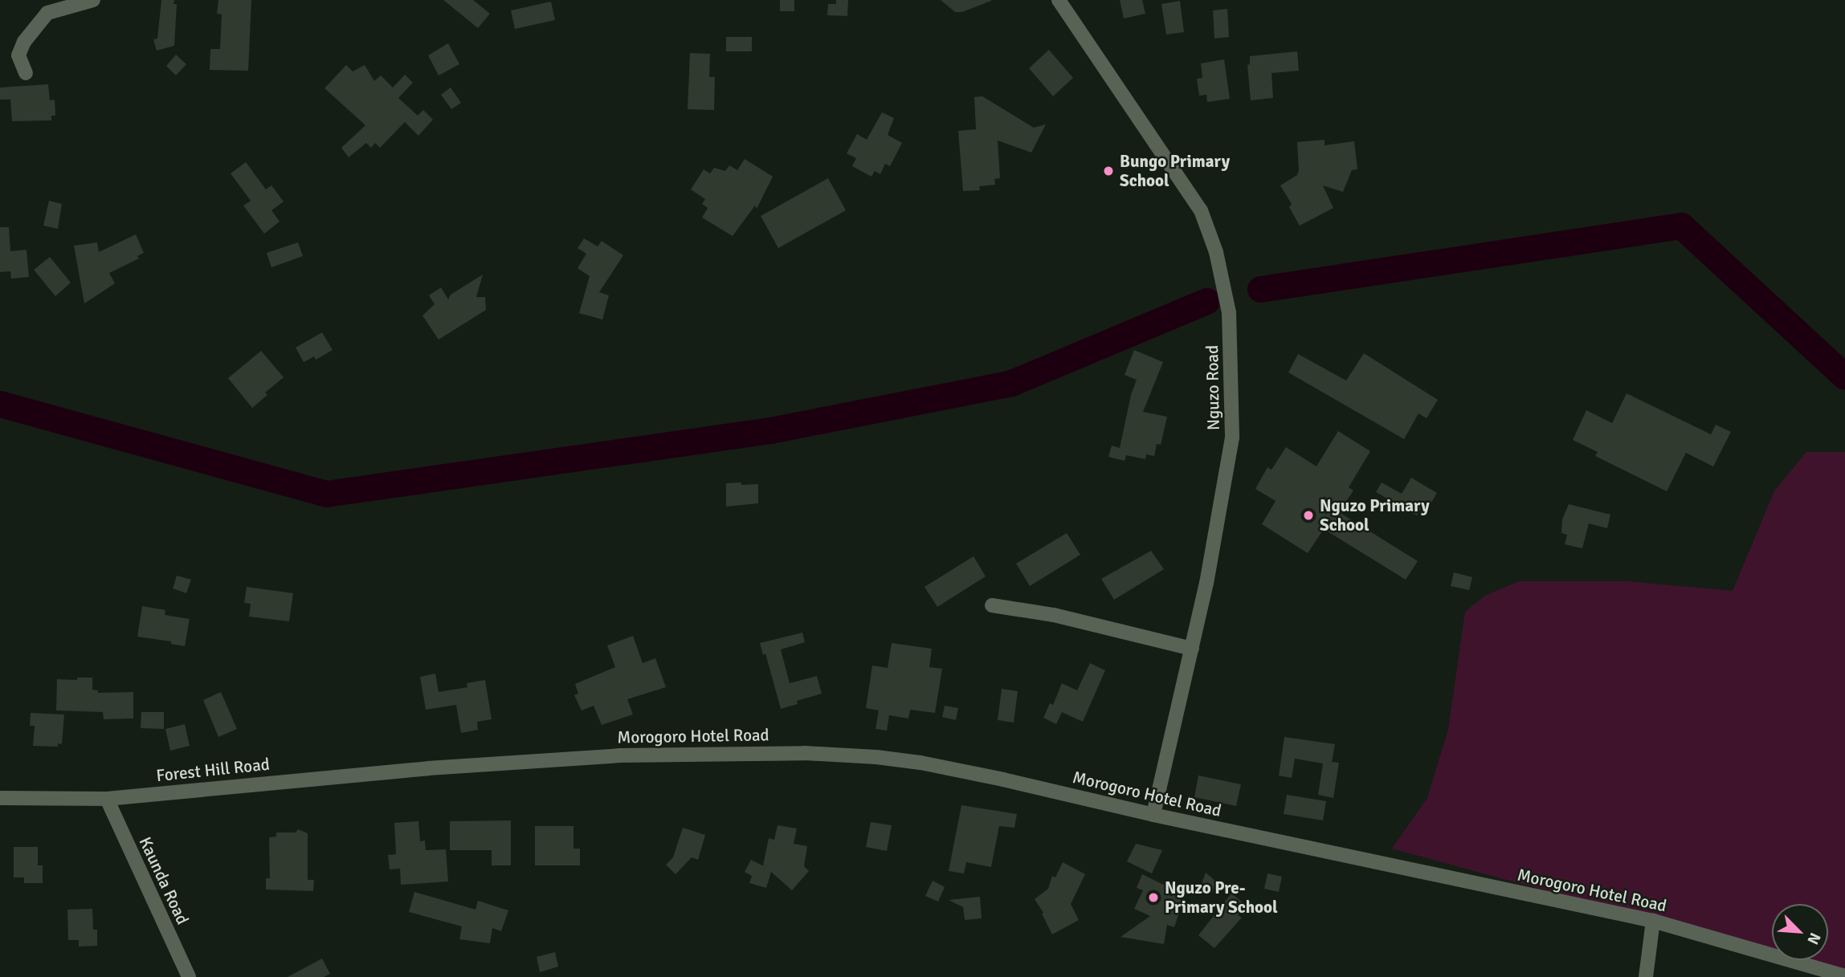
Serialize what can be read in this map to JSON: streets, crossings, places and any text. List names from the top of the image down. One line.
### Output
{"streets":{"street":["Nguzo Road","Morogoro Hotel Road","Forest Hill Road","Kaunda Road"]},"crossings":[["Nguzo Road","Morogoro Hotel Road"],["Morogoro Hotel Road","Forest Hill Road"],["Forest Hill Road","Kaunda Road"]],"places":["Bungo Primary School","Nguzo Primary School","Nguzo Pre- Primary School"],"north":"bottom right"}
